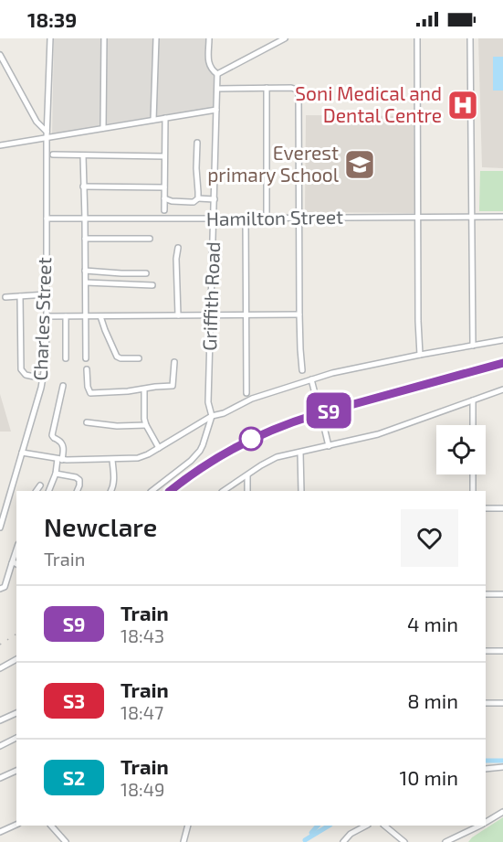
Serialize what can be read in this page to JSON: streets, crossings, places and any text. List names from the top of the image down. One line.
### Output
{"streets":{"street":["Hamilton Street","Griffith Road","Charles Street"]},"crossings":[["Hamilton Street","Griffith Road"],["Hamilton Street","Charles Street"]],"places":{"hospital":["Soni Medical and Dental Centre"],"school or university":["Everest primary School"]},"page":{"status":"18:39","on_map":"S9","heading":["Newclare","Train"],"list":[{"mark":"S9","name":"Train","note":"18:43","value":"4 min"},{"mark":"S3","name":"Train","note":"18:47","value":"8 min"},{"mark":"S2","name":"Train","note":"18:49","value":"10 min"}]}}
